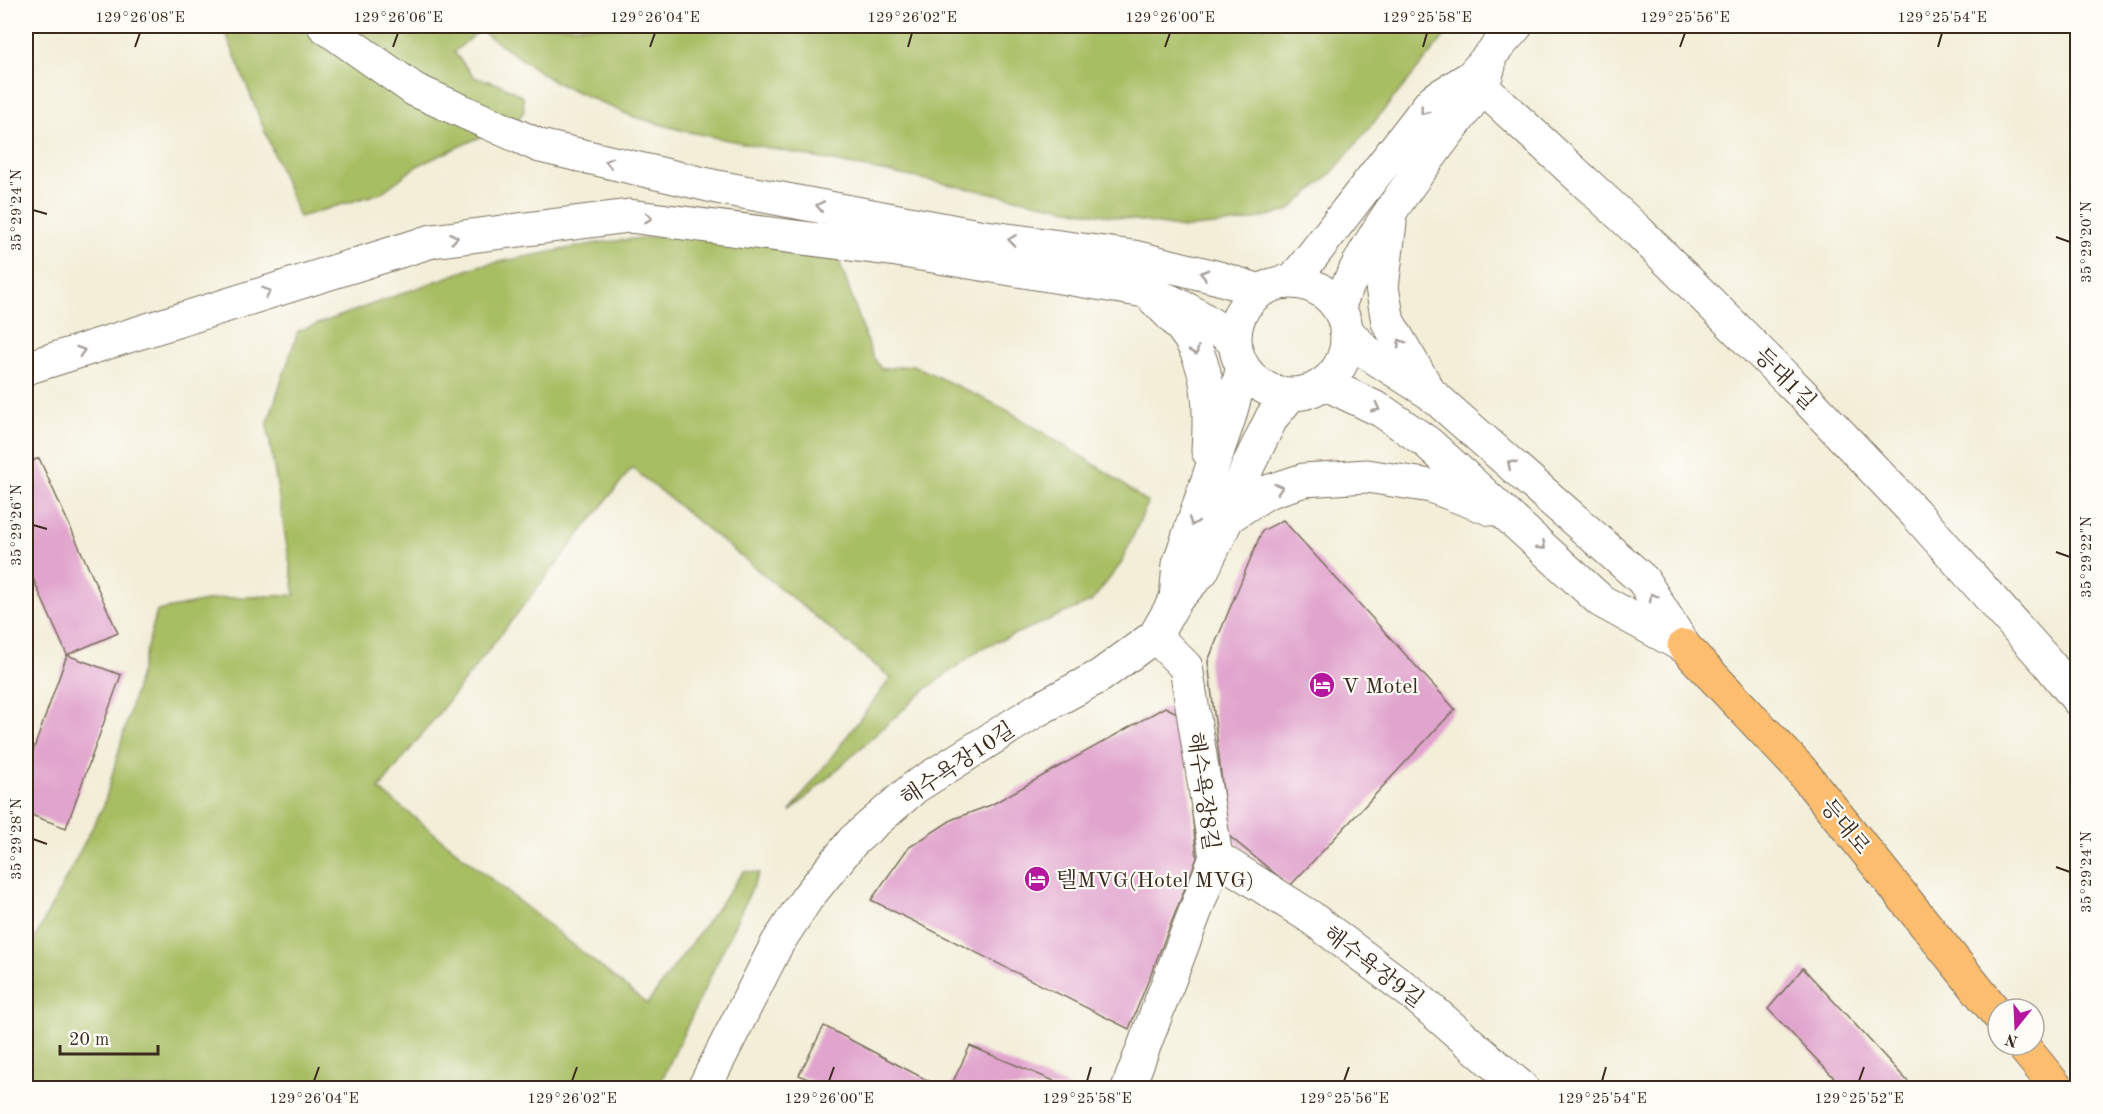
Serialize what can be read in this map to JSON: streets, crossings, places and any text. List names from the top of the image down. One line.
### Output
{"streets":{"main road":["등대로"],"street":["등대1길","해수욕장10길","해수욕장8길","해수욕장9길"]},"crossings":[["해수욕장10길","해수욕장8길"],["해수욕장8길","해수욕장9길"]],"places":{"hotel":["V Motel","텔MVG(Hotel MVG)"]},"scale_bar":"20 m","north":"bottom","coordinates":["129°26'08\"E","129°26'06\"E","129°26'04\"E","129°26'02\"E","129°26'00\"E","129°25'58\"E","129°25'56\"E","129°25'54\"E","35°29'24\"N","35°29'20\"N","35°29'26\"N","35°29'22\"N","35°29'28\"N","129°25'52\"E"]}
